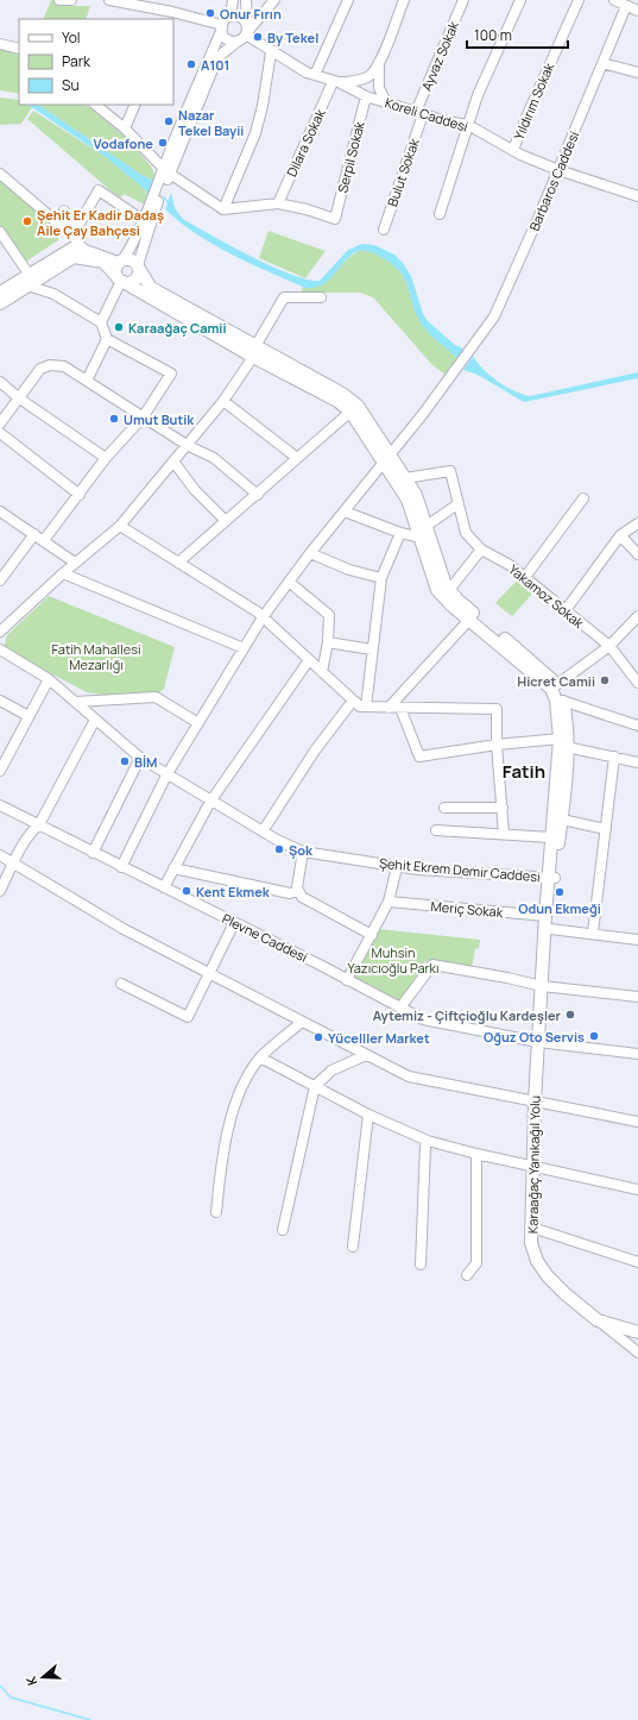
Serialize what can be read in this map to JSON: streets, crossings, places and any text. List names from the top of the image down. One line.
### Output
{"streets":{"main road":["Karaağaç Yanıkağıl Yolu"],"street":["Ayvaz Sokak","Yıldırım Sokak","Koreli Caddesi","Dilara Sokak","Serpil Sokak","Bulut Sokak","Barbaros Caddesi","Yakamoz Sokak","Şehit Ekrem Demir Caddesi","Meriç Sokak","Plevne Caddesi"]},"crossings":[["Ayvaz Sokak","Koreli Caddesi"],["Ayvaz Sokak","Bulut Sokak"],["Yıldırım Sokak","Koreli Caddesi"],["Koreli Caddesi","Dilara Sokak"],["Koreli Caddesi","Serpil Sokak"],["Koreli Caddesi","Bulut Sokak"],["Koreli Caddesi","Barbaros Caddesi"],["Dilara Sokak","Serpil Sokak"],["Barbaros Caddesi","Şehit Ekrem Demir Caddesi"],["Barbaros Caddesi","Plevne Caddesi"],["Plevne Caddesi","Karaağaç Yanıkağıl Yolu"]],"districts":["Fatih"],"parks":["Fatih Mahallesi Mezarlığı","Muhsin Yazıcıoğlu Parkı"],"places":["Onur Fırın","By Tekel","A101","Nazar Tekel Bayii","Vodafone","Şehit Er Kadir Dadaş Aile Çay Bahçesi","Karaağaç Camii","Umut Butik","Hicret Camii","BİM","Şok","Kent Ekmek","Odun Ekmeği","Aytemiz - Çiftçioğlu Kardeşler","Oğuz Oto Servis","Yücelller Market"],"legend":["Yol","Park","Su"],"scale_bar":"100 m","north":"left"}
